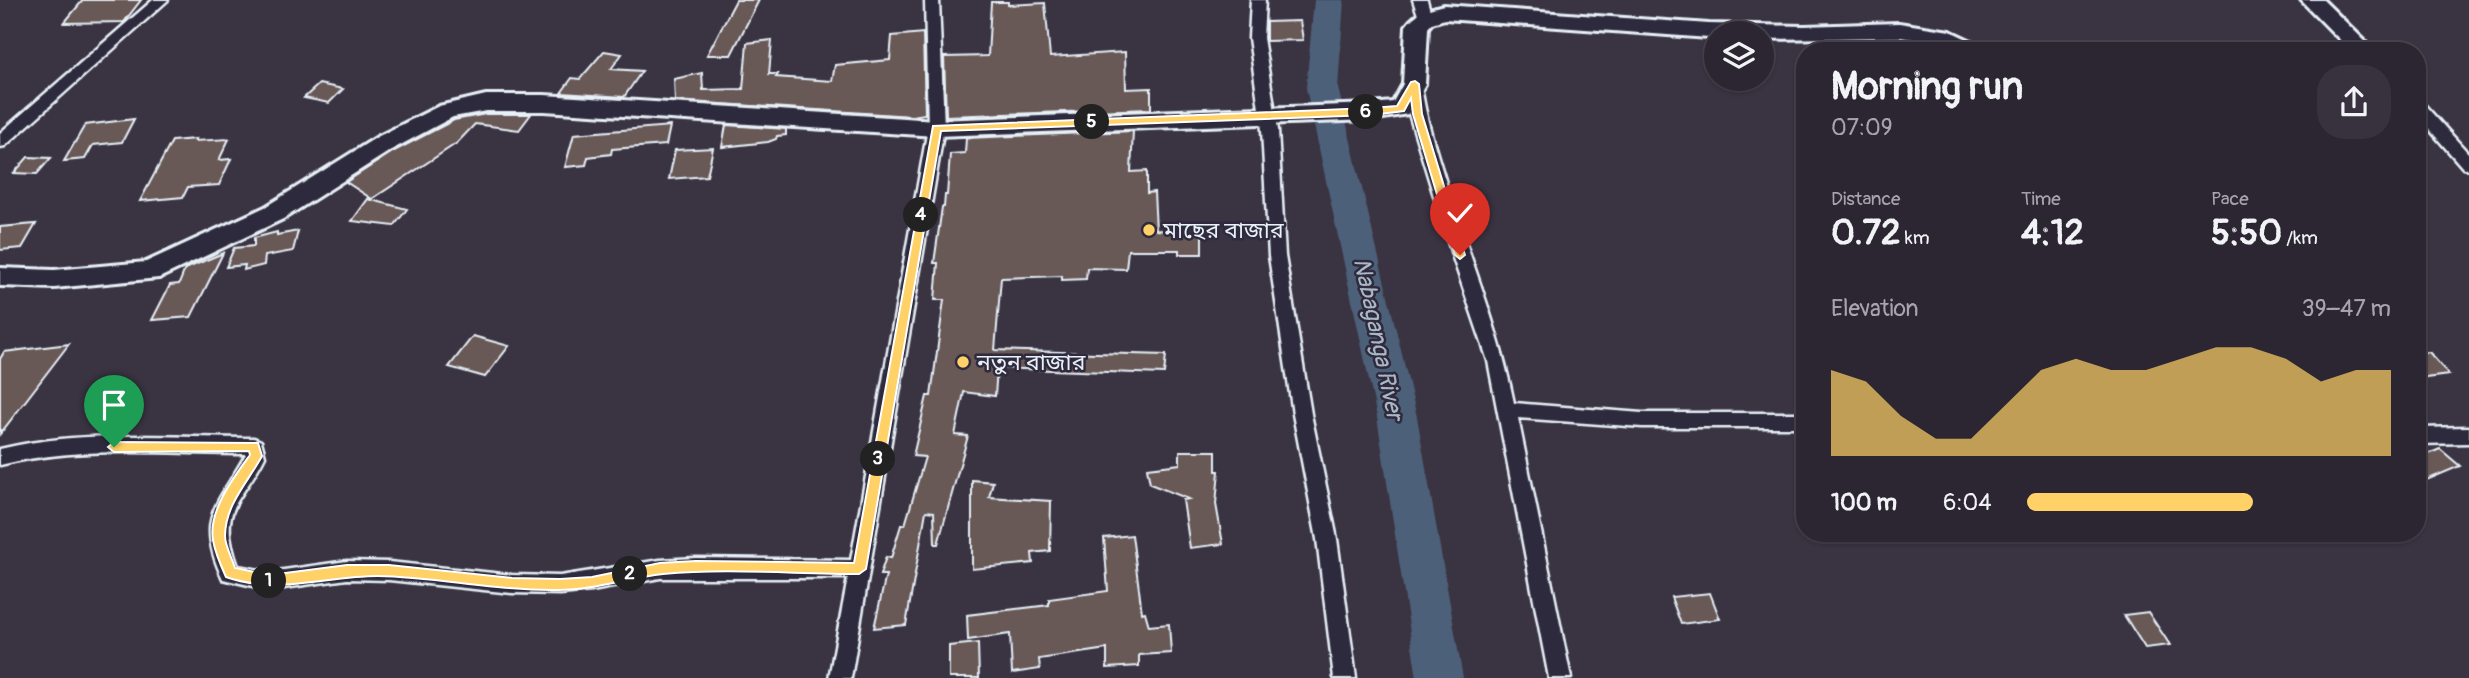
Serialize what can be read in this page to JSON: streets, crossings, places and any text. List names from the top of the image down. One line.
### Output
{"water":["Nabaganga River"],"places":["মাছের বাজার","নতুন বাজার"],"page":{"heading":["Morning run","07:09"],"pins":["6","5","4","3","2","1"],"stats":[["Distance","0.72 km"],["Time","4:12"],["Pace","5:50 /km"]],"chart":["Elevation","39–47 m"],"list":[{"name":"100 m","note":"6:04"}]}}
